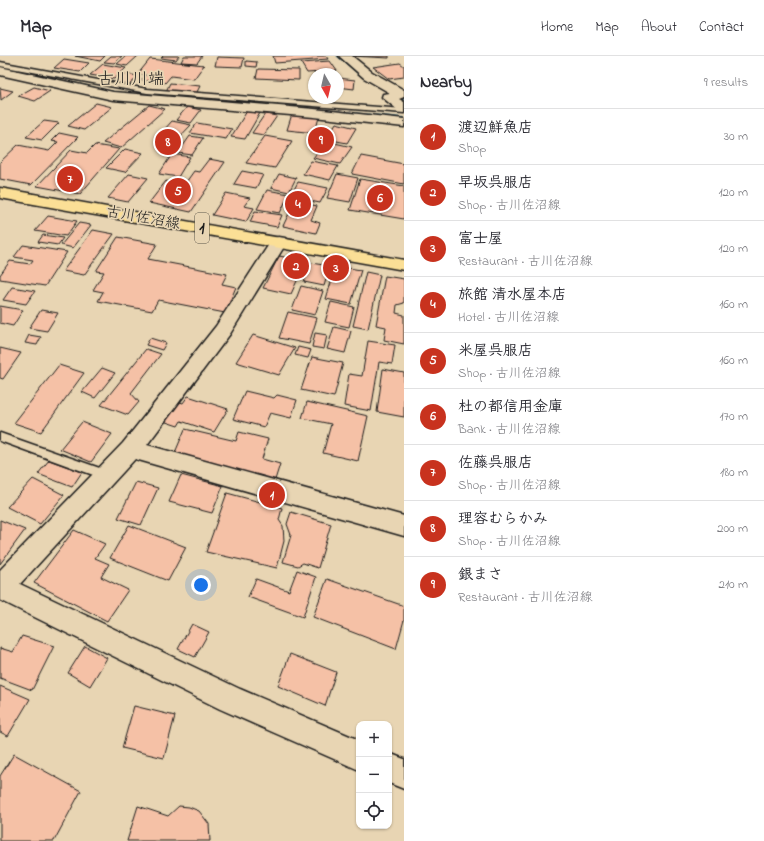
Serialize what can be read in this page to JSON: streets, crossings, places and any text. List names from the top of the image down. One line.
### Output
{"streets":{"main road":["古川佐沼線","1"]},"districts":["古川川端"],"north":"bottom","page":{"header":"Map","nav":["Home","Map","About","Contact"],"heading":["Nearby","9 results"],"list":[{"mark":"1","name":"渡辺鮮魚店","note":"Shop","value":"30 m"},{"mark":"2","name":"早坂呉服店","note":"Shop · 古川佐沼線","value":"120 m"},{"mark":"3","name":"富士屋","note":"Restaurant · 古川佐沼線","value":"120 m"},{"mark":"4","name":"旅館 清水屋本店","note":"Hotel · 古川佐沼線","value":"160 m"},{"mark":"5","name":"米屋呉服店","note":"Shop · 古川佐沼線","value":"160 m"},{"mark":"6","name":"杜の都信用金庫","note":"Bank · 古川佐沼線","value":"170 m"},{"mark":"7","name":"佐藤呉服店","note":"Shop · 古川佐沼線","value":"180 m"},{"mark":"8","name":"理容むらかみ","note":"Shop · 古川佐沼線","value":"200 m"},{"mark":"9","name":"銀まさ","note":"Restaurant · 古川佐沼線","value":"210 m"}],"pins":["9","8","7","5","6","4","2","3","1"],"map_buttons":["+","−"]}}
